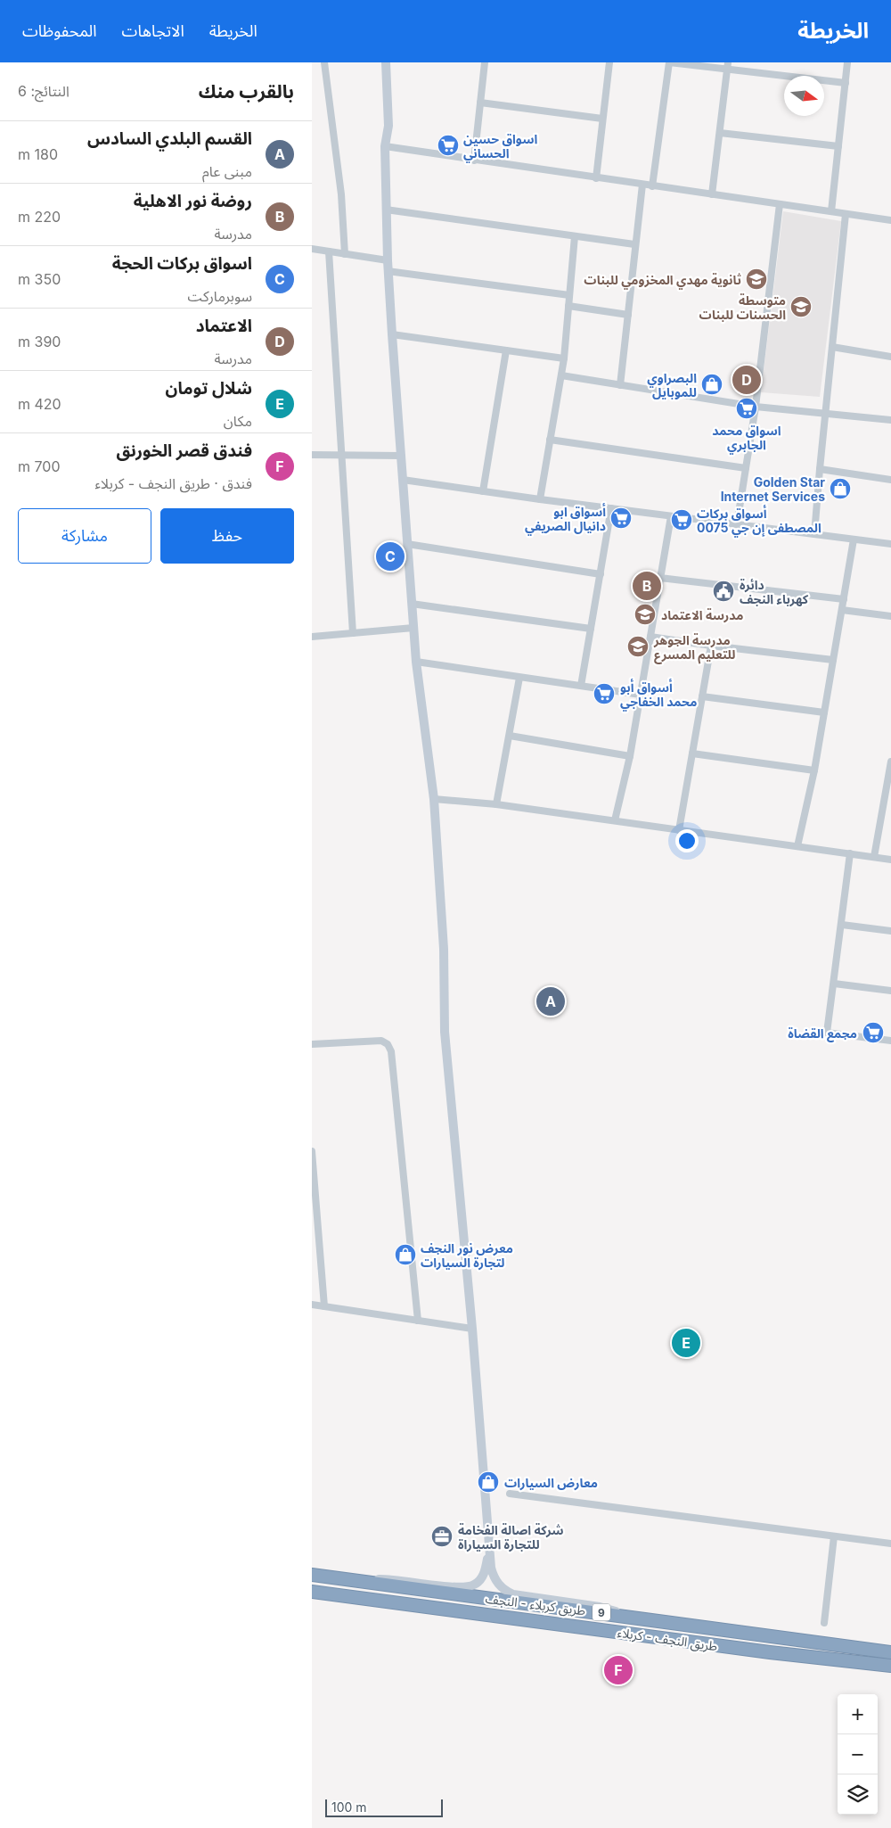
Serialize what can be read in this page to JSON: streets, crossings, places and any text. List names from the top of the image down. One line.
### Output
{"streets":{"highway":["طريق کربلاء - النجف","9","طريق النجف - کربلاء"]},"places":{"supermarket":["اسواق حسين الحساني","اسواق محمد الجابري","أسواق ابو دانيال الصريفي","أسواق بركات المصطفی إن جي 0075","أسواق أبو محمد الخفاجي","مجمع القضاة"],"school or university":["ثانوية مهدي المخزومي للبنات","متوسطة الحسنات للبنات","مدرسة الاعتماد","مدرسة الجوهر للتعليم المسرع"],"shop":["البصراوي للموبايل","Golden Star Internet Services","معرض نور النجف لتجارة السيارات","معارض السيارات"],"public building":["دائرة كهرباء النجف"],"office":["شركة اصالة الفخامة للتجارة السياراة"]},"scale_bar":"100 m","north":"right","page":{"header":"الخريطة","nav":["الخريطة","الاتجاهات","المحفوظات"],"heading":["بالقرب منك","النتائج: 6"],"list":[{"mark":"A","name":"القسم البلدي السادس","note":"مبنى عام","value":"180 m"},{"mark":"B","name":"روضة نور الاهلية","note":"مدرسة","value":"220 m"},{"mark":"C","name":"اسواق بركات الحجة","note":"سوبرماركت","value":"350 m"},{"mark":"D","name":"الاعتماد","note":"مدرسة","value":"390 m"},{"mark":"E","name":"شلال تومان","note":"مكان","value":"420 m"},{"mark":"F","name":"فندق قصر الخورنق","note":"فندق · طريق النجف - کربلاء","value":"700 m"}],"pins":["D","C","B","A","E","F"],"buttons":["حفظ","مشاركة"],"map_buttons":["+","−"],"scale":"100 m"}}
